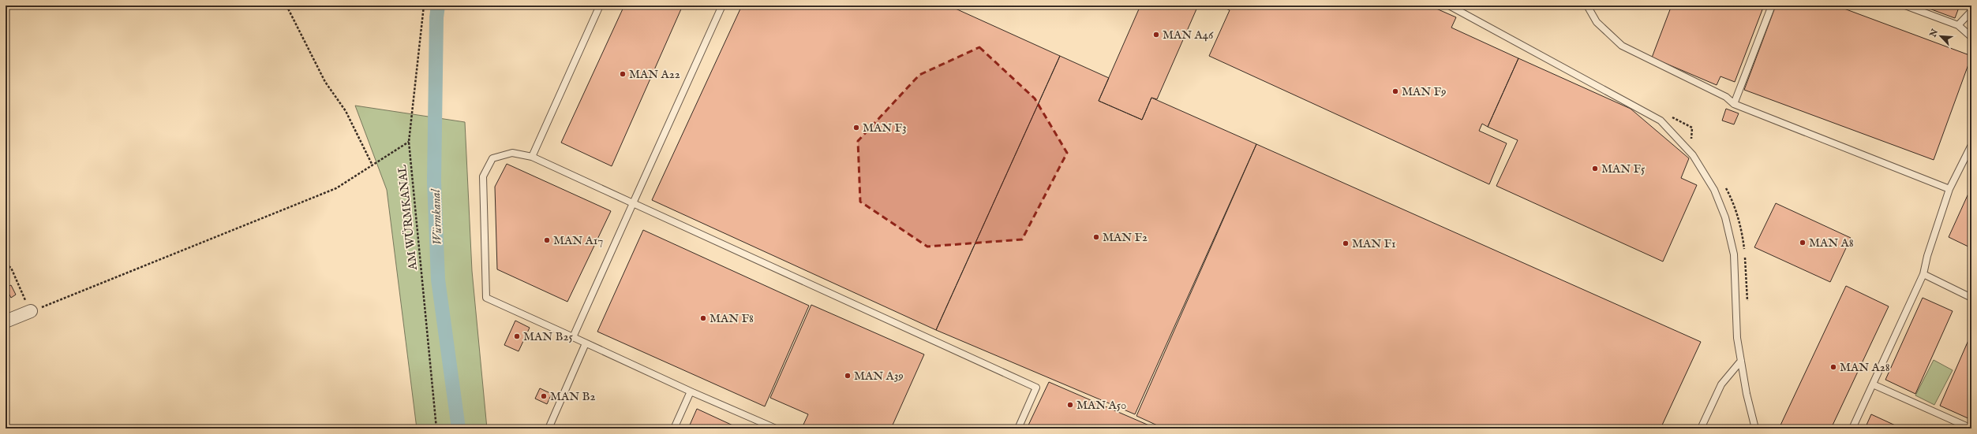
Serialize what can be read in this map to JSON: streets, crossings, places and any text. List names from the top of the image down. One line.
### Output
{"streets":{"path":["AM WÜRMKANAL"]},"water":["Würmkanal"],"places":["MAN A46","MAN A22","MAN F9","MAN F3","MAN F5","MAN F2","MAN A17","MAN A8","MAN F1","MAN F8","MAN B25","MAN A28","MAN A39","MAN B2","MAN A50"],"north":"top left"}
